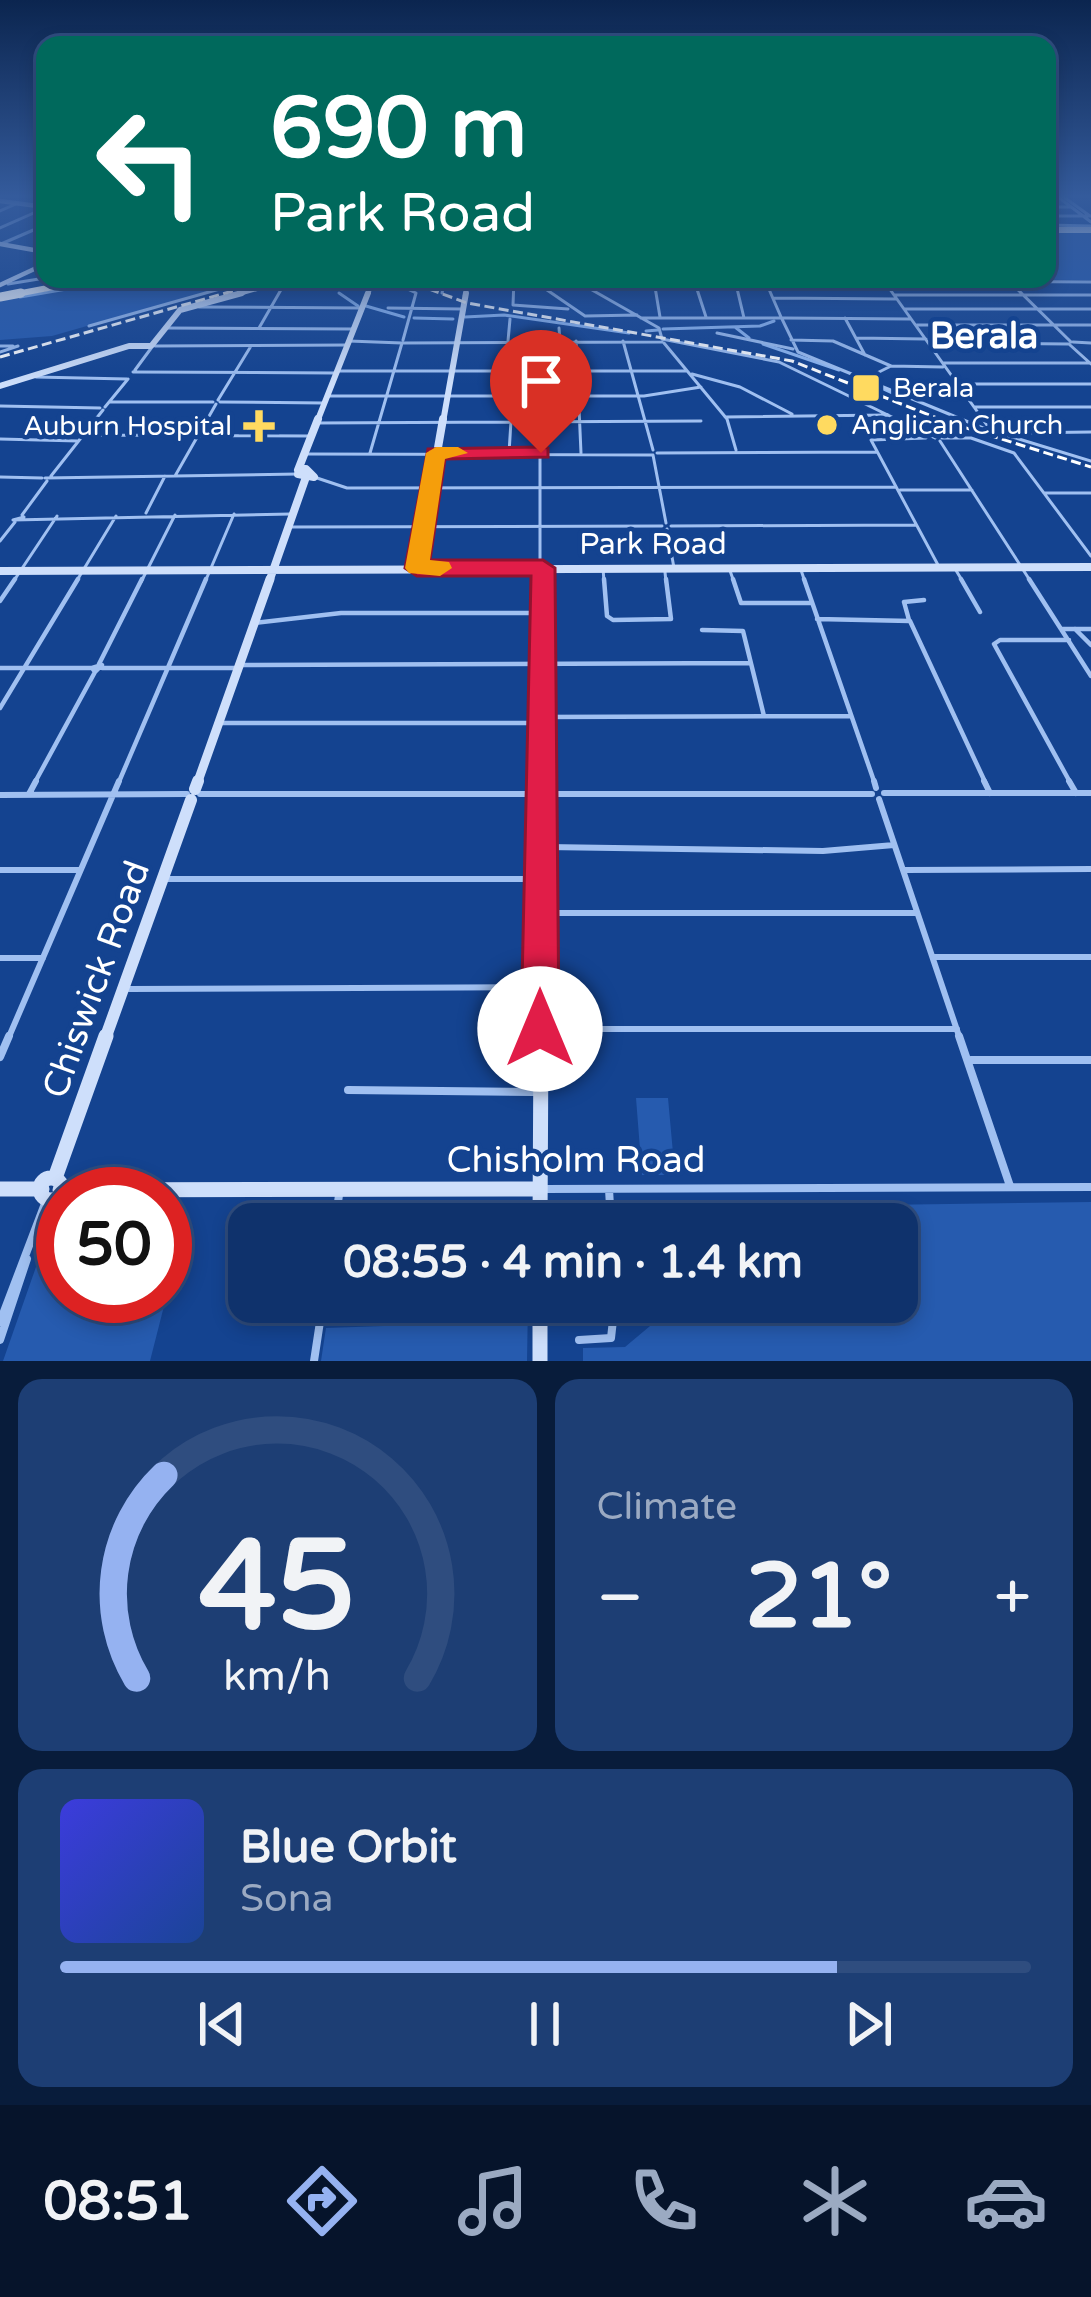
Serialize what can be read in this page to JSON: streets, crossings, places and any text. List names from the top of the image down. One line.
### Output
{"streets":{"street":["Park Road","Chiswick Road","Chisholm Road"]},"crossings":[["Park Road","Chiswick Road"]],"districts":["Berala"],"places":{"transit":["Berala"],"other":["Anglican Church"],"health":["Auburn Hospital"]},"page":{"turn":["690 m","Park Road"],"limit":"50","trip":"08:55 · 4 min · 1.4 km","tile":"Climate","heat":["−","21°","+"],"song":["Blue Orbit","Sona"],"tabs":"08:51","gauge":["45","km/h"]}}
